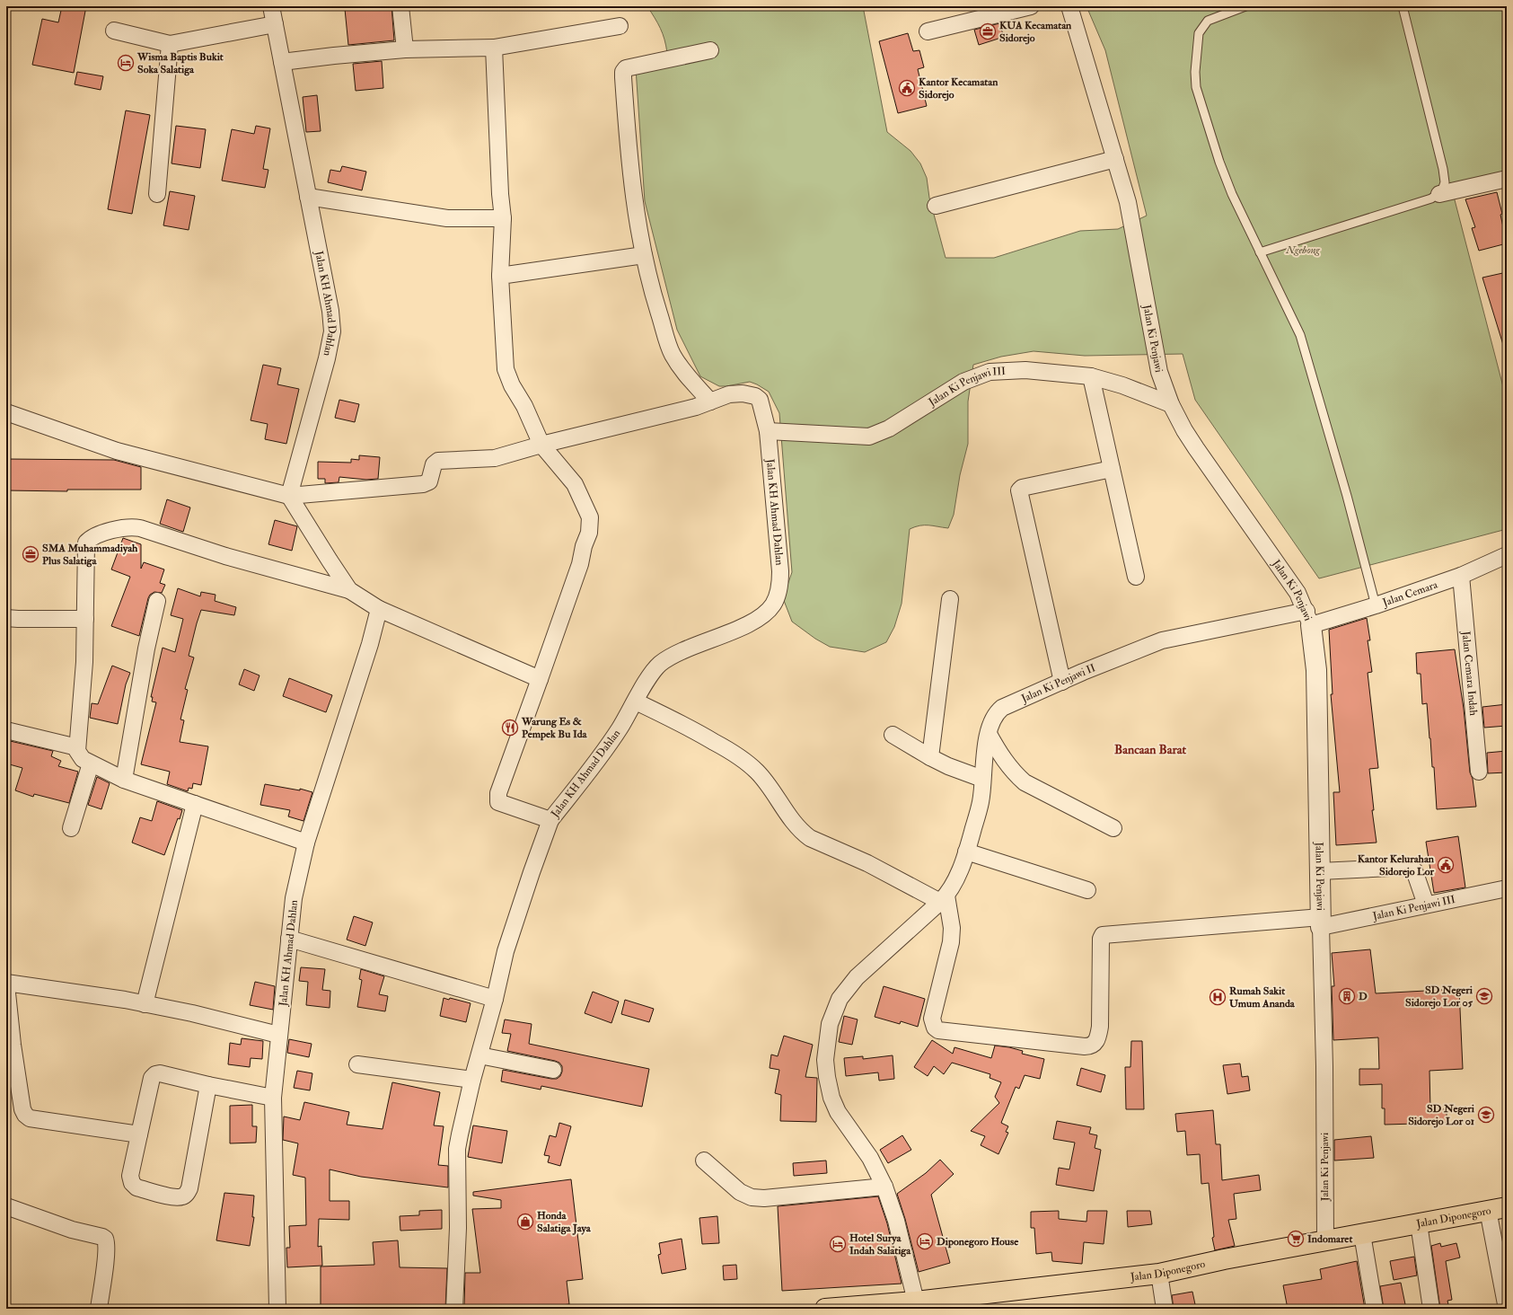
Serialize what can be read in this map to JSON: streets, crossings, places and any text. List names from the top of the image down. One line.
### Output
{"streets":{"main road":["Jalan Diponegoro"],"street":["Jalan KH Ahmad Dahlan","Jalan Ki Penjawi","Jalan Ki Penjawi III","Jalan Cemara","Jalan Cemara Indah","Jalan Ki Penjawi II"]},"crossings":[["Jalan KH Ahmad Dahlan","Jalan Ki Penjawi III"],["Jalan Ki Penjawi","Jalan Ki Penjawi III"],["Jalan Ki Penjawi","Jalan Cemara"],["Jalan Ki Penjawi","Jalan Ki Penjawi II"],["Jalan Ki Penjawi","Jalan Diponegoro"],["Jalan Ki Penjawi III","Jalan Ki Penjawi II"],["Jalan Cemara","Jalan Cemara Indah"],["Jalan Cemara","Jalan Ki Penjawi II"],["Jalan Ki Penjawi II","Jalan Diponegoro"]],"districts":["Bancaan Barat"],"parks":["Ngebong"],"places":{"office":["KUA Kecamatan Sidorejo","SMA Muhammadiyah Plus Salatiga"],"hotel":["Wisma Baptis Bukit Soka Salatiga","Diponegoro House","Hotel Surya Indah Salatiga"],"public building":["Kantor Kecamatan Sidorejo","Kantor Kelurahan Sidorejo Lor"],"restaurant":["Warung Es & Pempek Bu Ida"],"building":["D"],"school or university":["SD Negeri Sidorejo Lor 05","SD Negeri Sidorejo Lor 01"],"hospital":["Rumah Sakit Umum Ananda"],"shop":["Honda Salatiga Jaya"],"supermarket":["Indomaret"]}}
